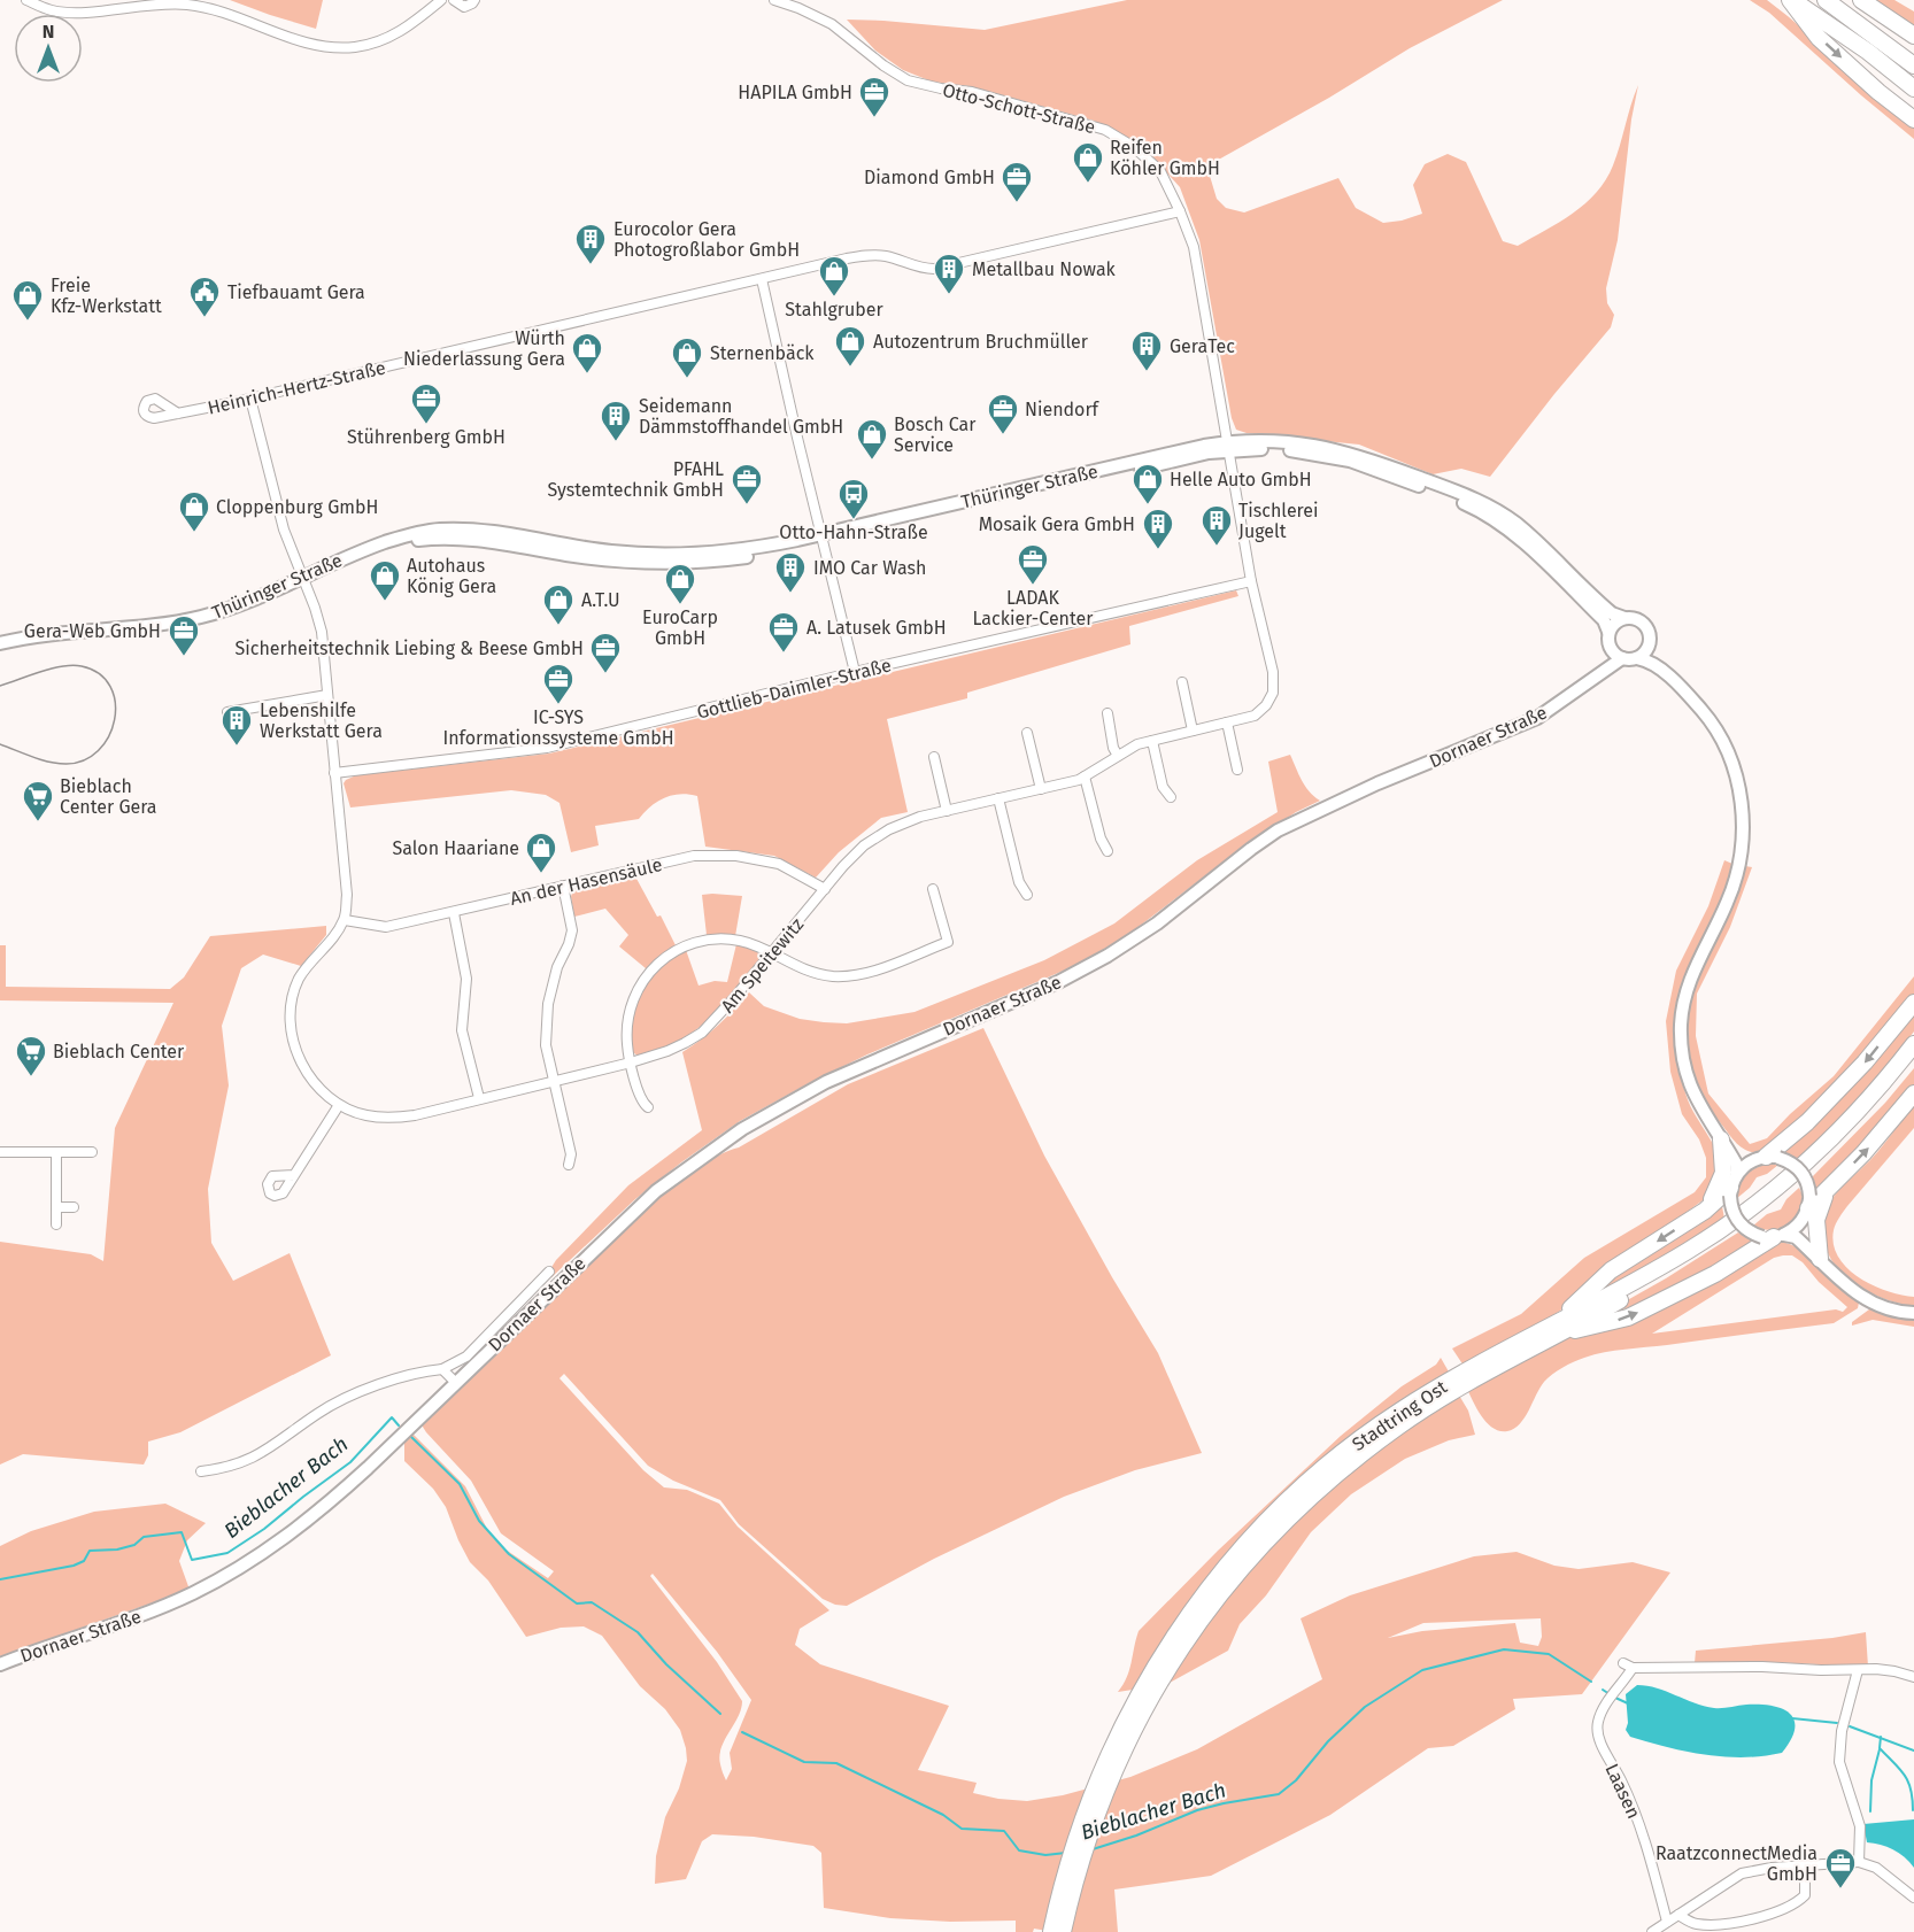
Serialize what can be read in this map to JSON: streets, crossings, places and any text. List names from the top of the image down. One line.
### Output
{"streets":{"highway":["Stadtring Ost"],"main road":["Thüringer Straße","Dornaer Straße"],"street":["Otto-Schott-Straße","Heinrich-Hertz-Straße","Gottlieb-Daimler-Straße","An der Hasensäule","Am Speitewitz","Laasen"]},"crossings":[["Otto-Schott-Straße","Heinrich-Hertz-Straße"],["Otto-Schott-Straße","Thüringer Straße"],["Otto-Schott-Straße","Gottlieb-Daimler-Straße"],["Otto-Schott-Straße","Am Speitewitz"],["Thüringer Straße","Dornaer Straße"],["Gottlieb-Daimler-Straße","Am Speitewitz"],["An der Hasensäule","Am Speitewitz"]],"water":["Bieblacher Bach"],"places":{"office":["HAPILA GmbH","Diamond GmbH","Stührenberg GmbH","Niendorf","PFAHL Systemtechnik GmbH","LADAK Lackier-Center","A. Latusek GmbH","Gera-Web GmbH","Sicherheitstechnik Liebing & Beese GmbH","IC-SYS Informationssysteme GmbH","RaatzconnectMedia GmbH"],"shop":["Reifen Köhler GmbH","Stahlgruber","Freie Kfz-Werkstatt","Autozentrum Bruchmüller","Würth Niederlassung Gera","Sternenbäck","Bosch Car Service","Helle Auto GmbH","Cloppenburg GmbH","Autohaus König Gera","EuroCarp GmbH","A.T.U","Salon Haariane"],"building":["Eurocolor Gera Photogroßlabor GmbH","Metallbau Nowak","GeraTec","Seidemann Dämmstoffhandel GmbH","Tischlerei Jugelt","Mosaik Gera GmbH","IMO Car Wash","Lebenshilfe Werkstatt Gera"],"public building":["Tiefbauamt Gera"],"bus stop":["Otto-Hahn-Straße"],"supermarket":["Bieblach Center Gera","Bieblach Center"]},"north":"top"}
